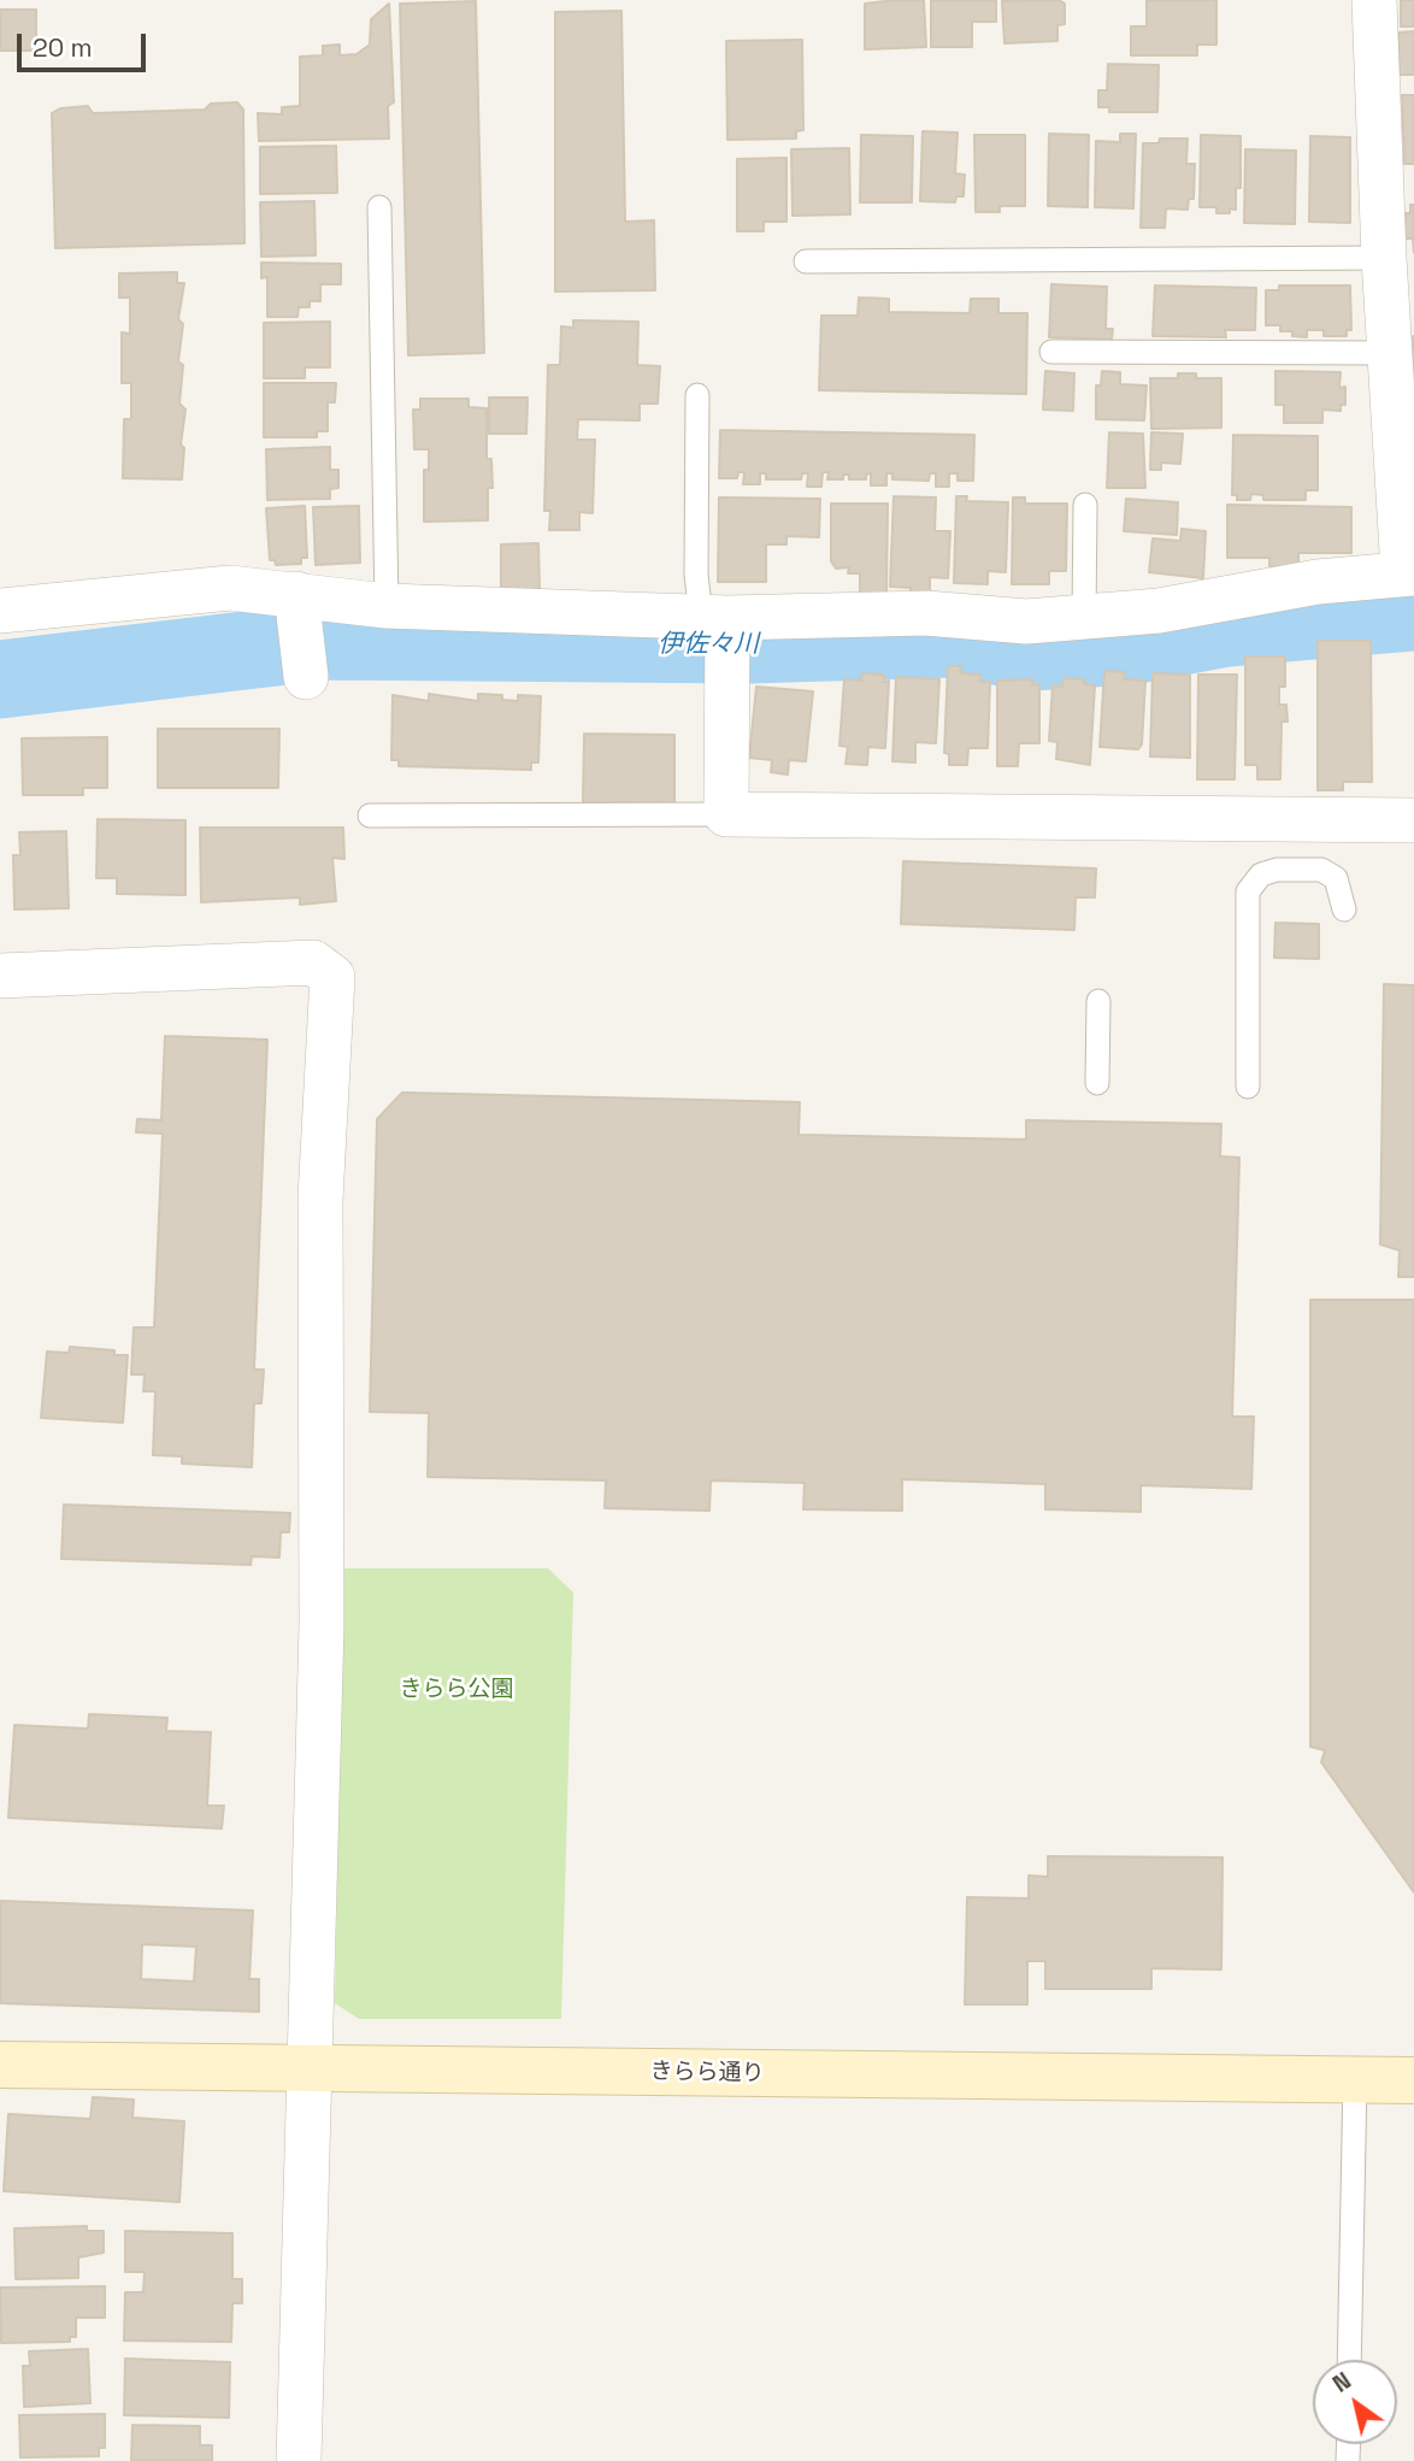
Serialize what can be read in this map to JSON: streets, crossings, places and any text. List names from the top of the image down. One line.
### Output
{"streets":{"street":["きらら通り"]},"water":["伊佐々川"],"parks":["きらら公園"],"scale_bar":"20 m","north":"top left"}
